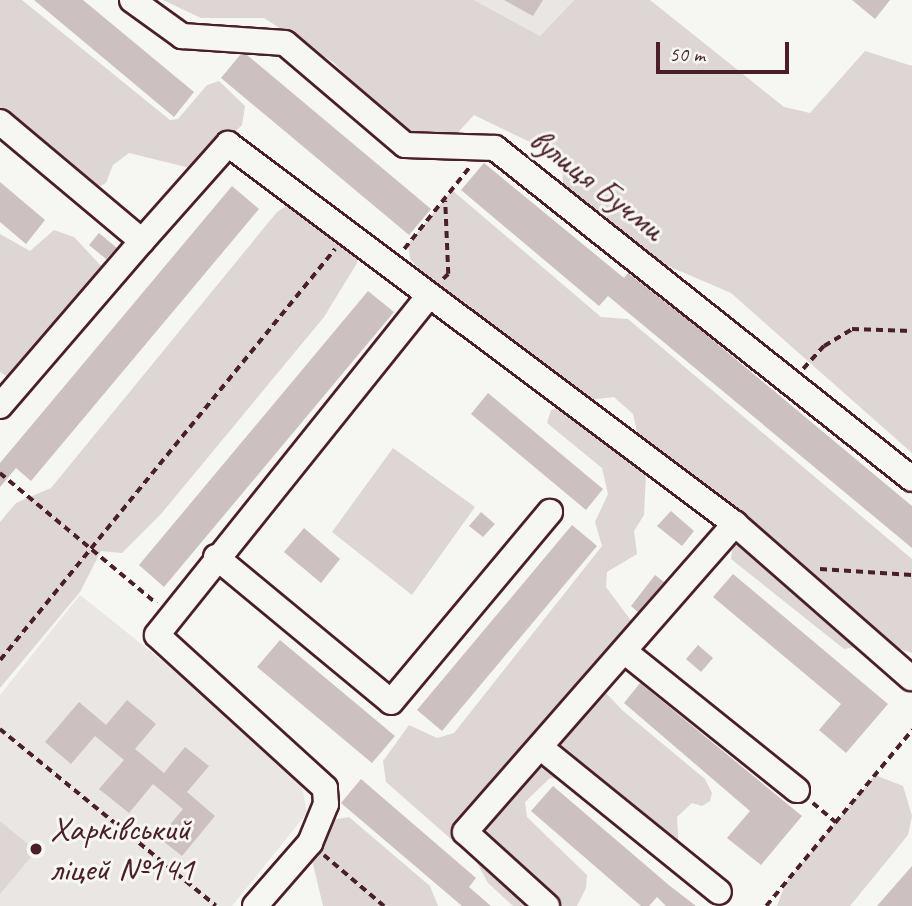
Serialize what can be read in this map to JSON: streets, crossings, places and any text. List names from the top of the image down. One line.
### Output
{"streets":{"street":["вулиця Бучми"]},"places":["Харківський ліцей №141"],"scale_bar":"50 m"}
